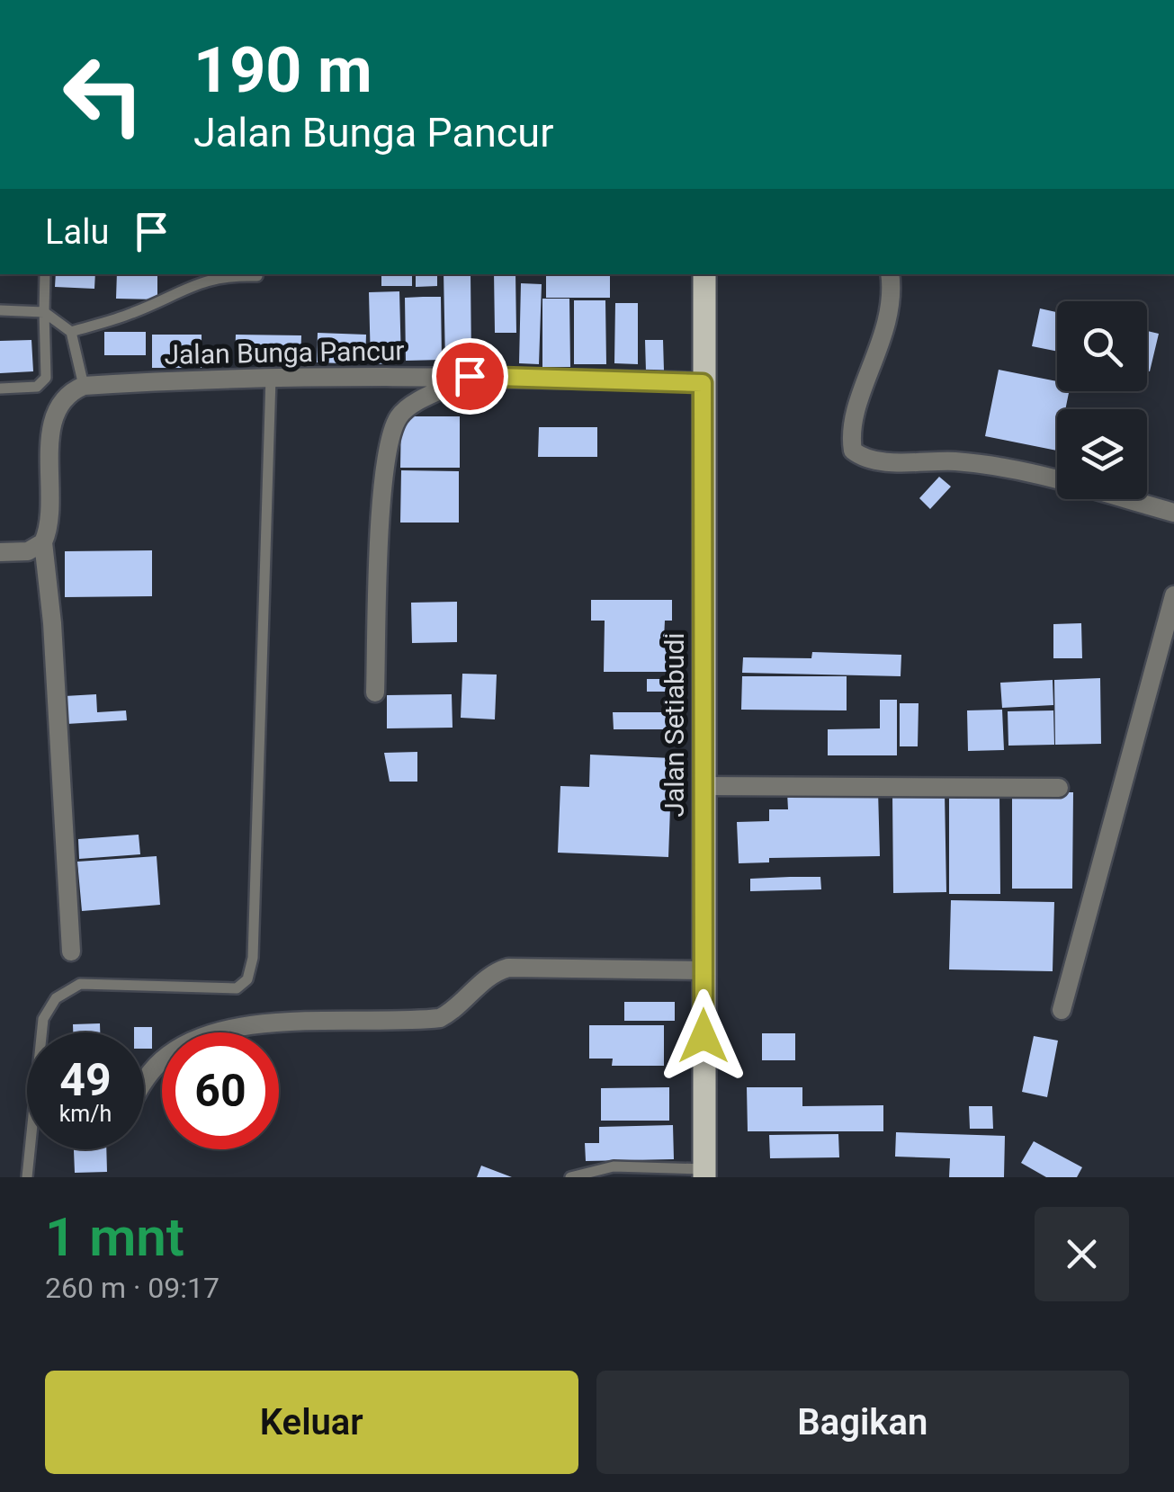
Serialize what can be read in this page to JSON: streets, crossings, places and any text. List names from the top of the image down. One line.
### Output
{"streets":{"main road":["Jalan Setiabudi"],"street":["Jalan Bunga Pancur"]},"crossings":[["Jalan Bunga Pancur","Jalan Setiabudi"]],"page":{"turn":["190 m","Jalan Bunga Pancur"],"then":"Lalu","speed":"49 km/h","limit":"60","heading":["1 mnt","260 m · 09:17"],"buttons":["Keluar","Bagikan"]}}
